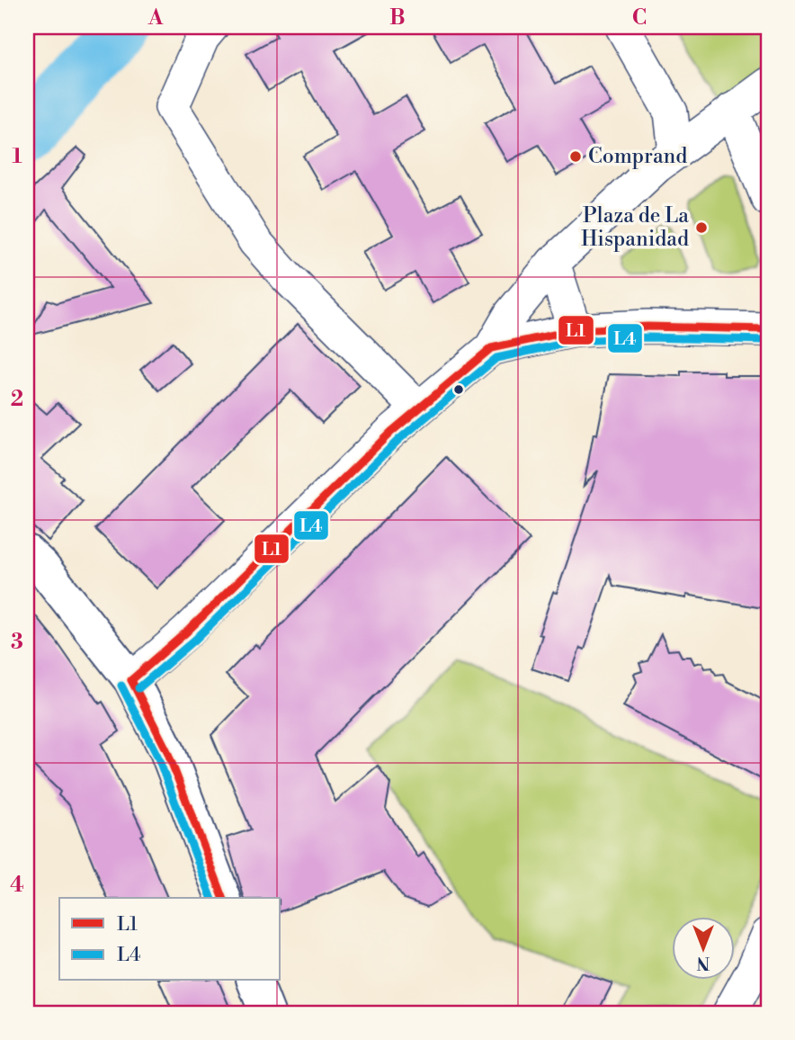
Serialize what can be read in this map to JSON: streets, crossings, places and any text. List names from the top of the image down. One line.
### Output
{"places":["Comprand","Plaza de La Hispanidad"],"lines":["transit line L1","transit line L4"],"legend":["L1","L4"],"north":"bottom","grid":{"columns":["A","B","C"],"rows":["1","2","3","4"]}}
